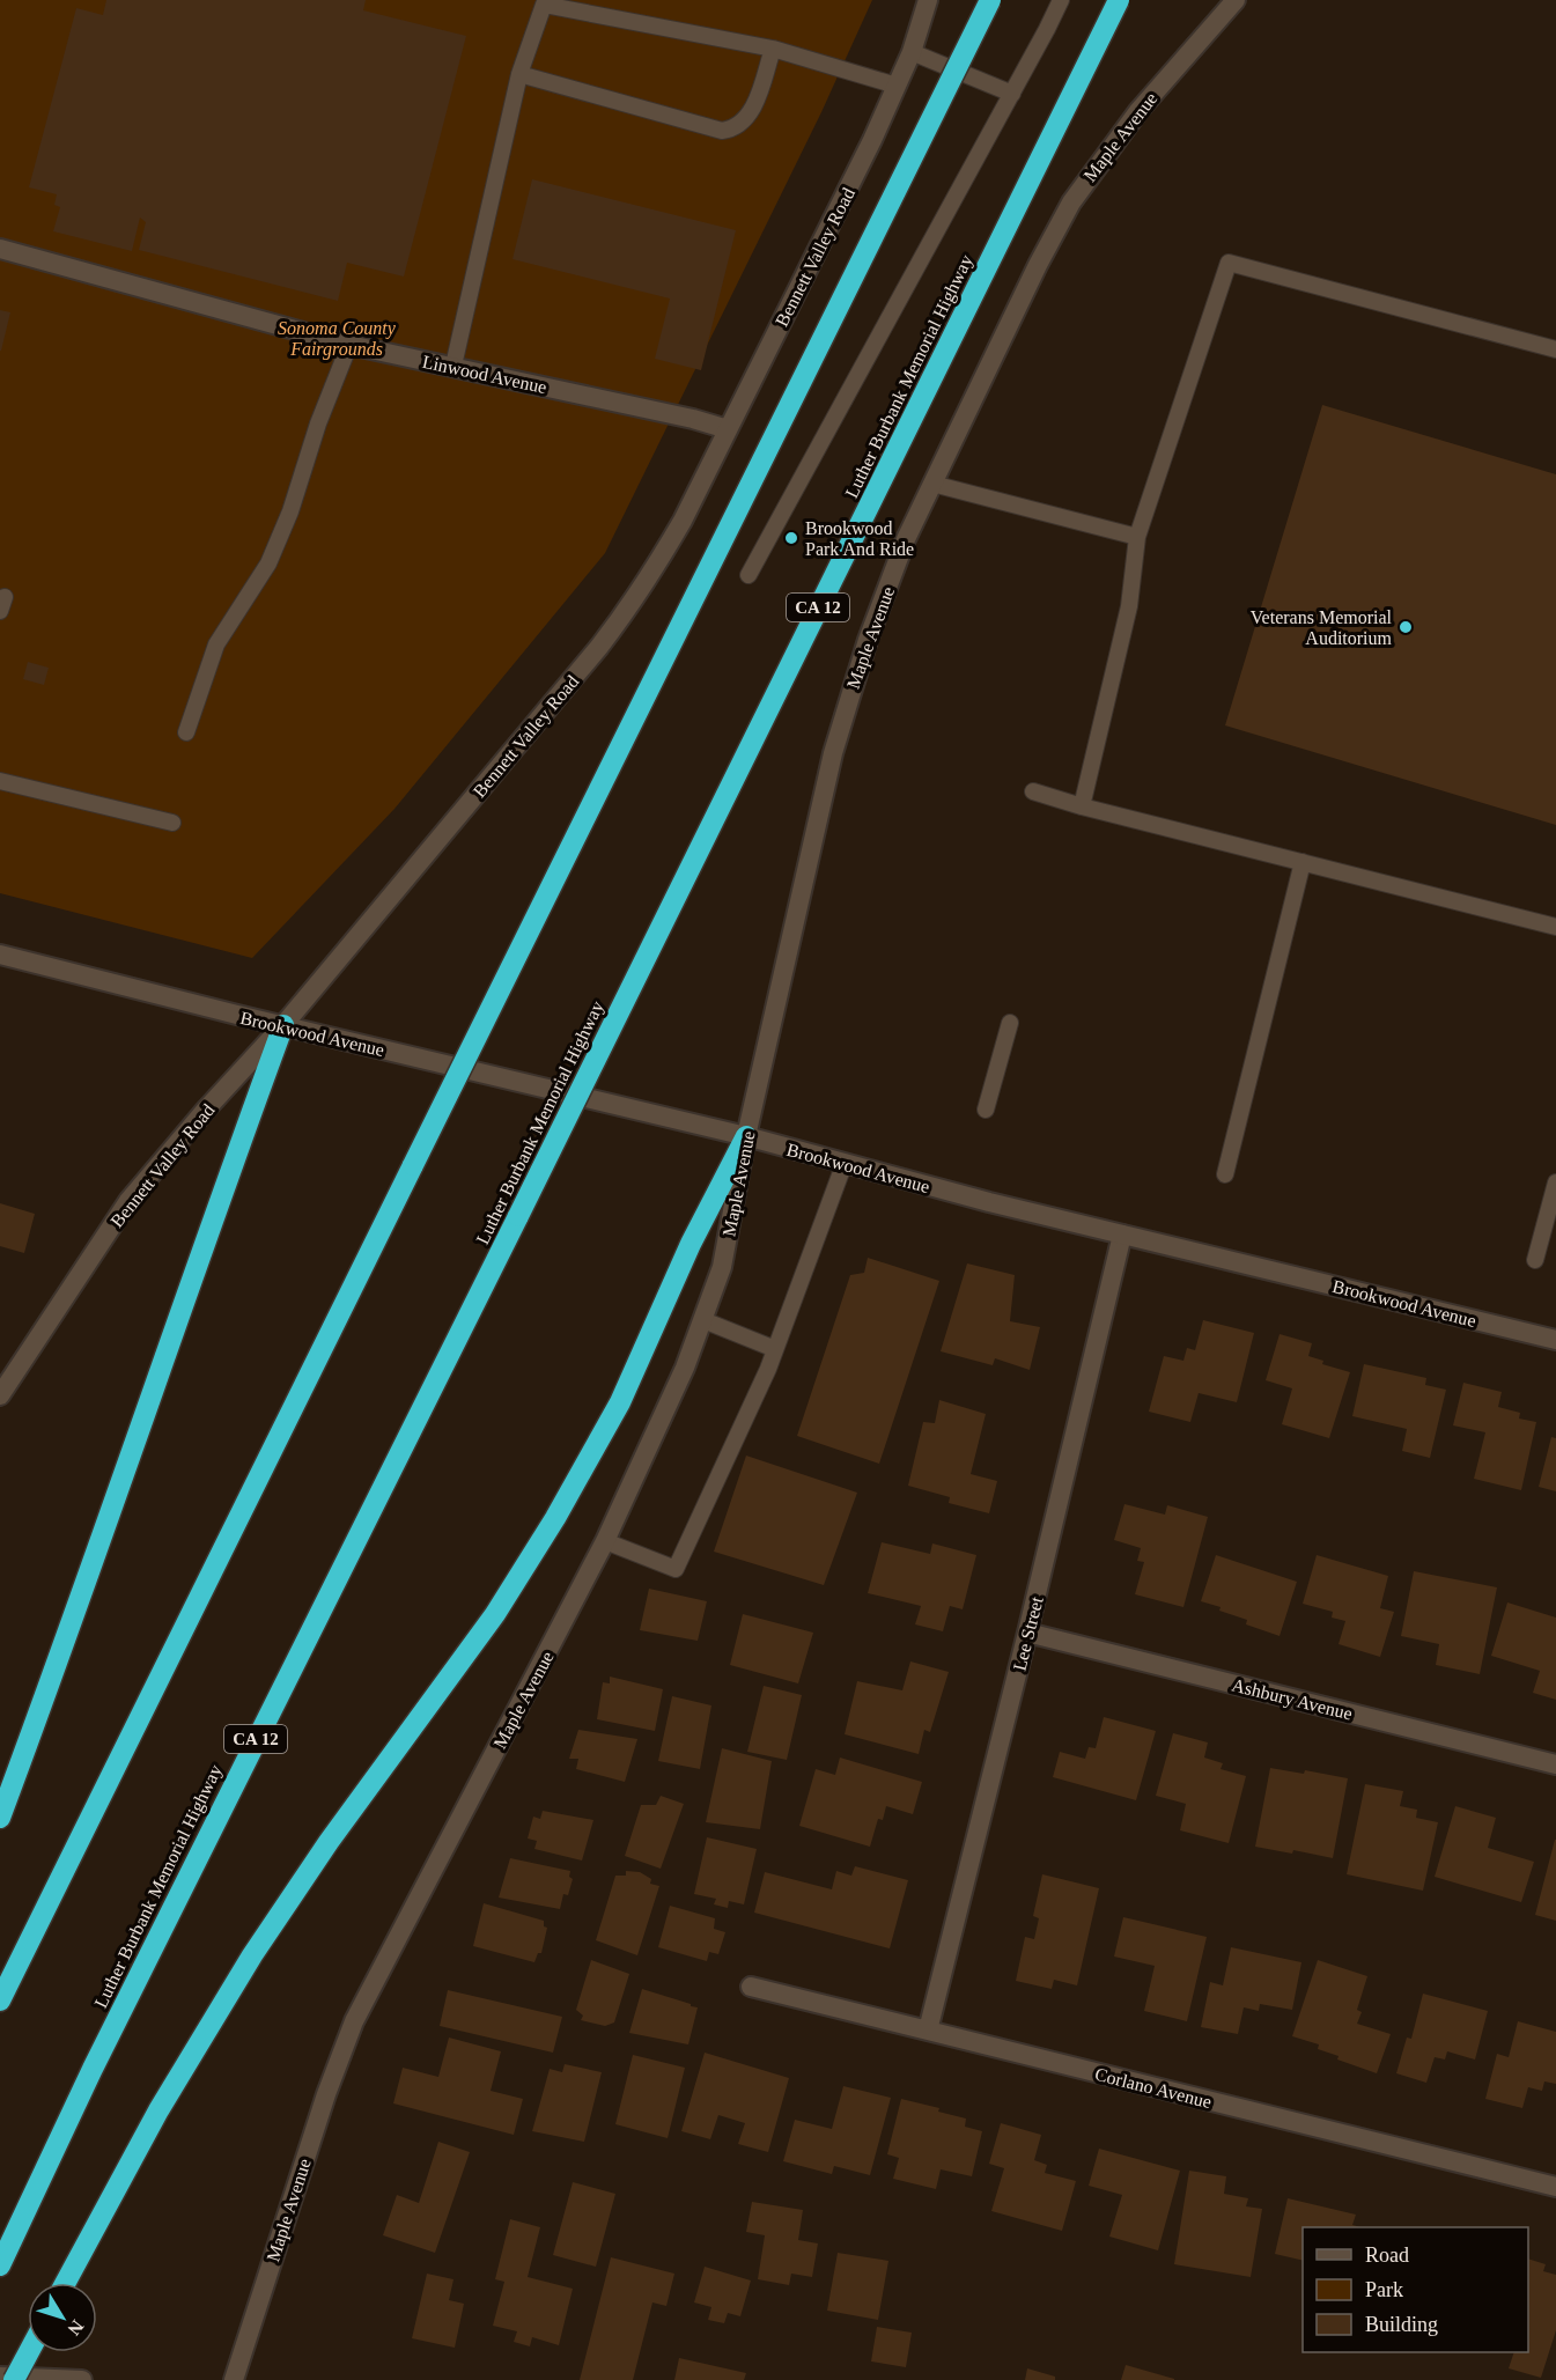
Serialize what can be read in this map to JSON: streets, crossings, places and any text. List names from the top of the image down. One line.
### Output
{"streets":{"highway":["Luther Burbank Memorial Highway","CA 12"],"street":["Maple Avenue","Bennett Valley Road","Linwood Avenue","Brookwood Avenue","Lee Street","Ashbury Avenue","Corlano Avenue"]},"crossings":[["Maple Avenue","Brookwood Avenue"],["Bennett Valley Road","Linwood Avenue"],["Bennett Valley Road","Brookwood Avenue"],["Brookwood Avenue","Lee Street"],["Lee Street","Ashbury Avenue"],["Lee Street","Corlano Avenue"]],"parks":["Sonoma County Fairgrounds"],"places":["Brookwood Park And Ride","Veterans Memorial Auditorium"],"legend":["Road","Park","Building"],"north":"bottom right"}
